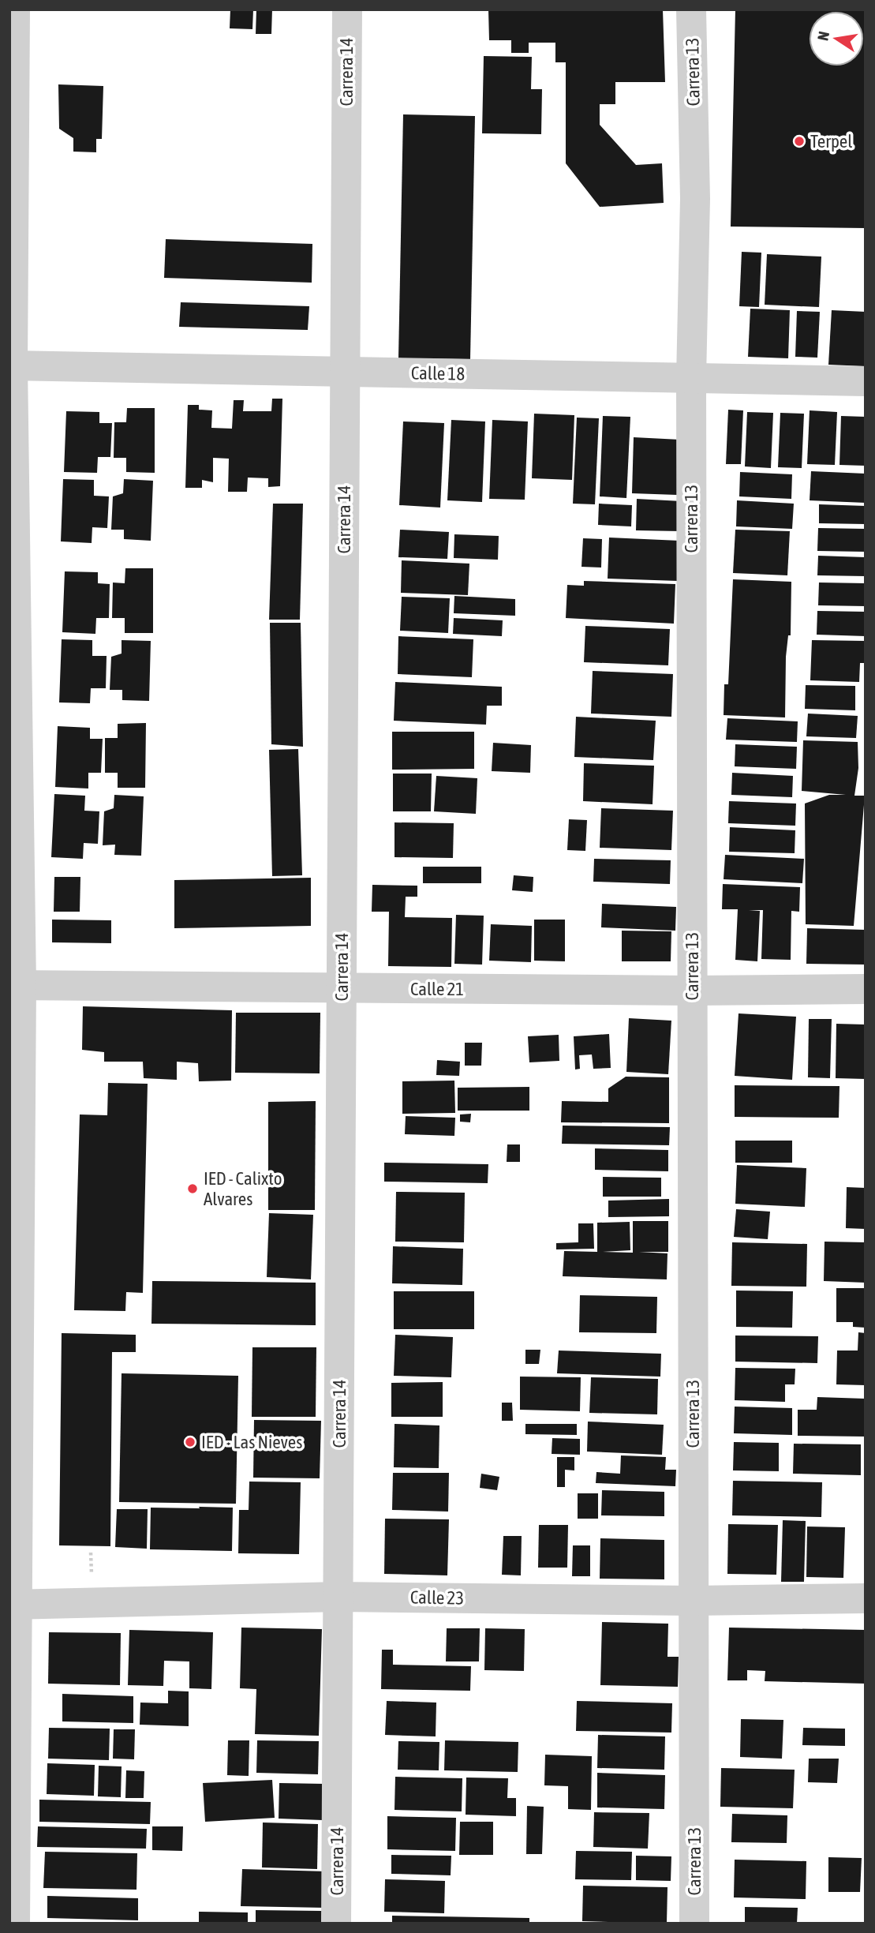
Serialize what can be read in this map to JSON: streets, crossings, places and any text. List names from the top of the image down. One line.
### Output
{"streets":{"street":["Carrera 14","Carrera 13","Calle 18","Calle 21","Calle 23"]},"crossings":[["Carrera 14","Calle 18"],["Carrera 14","Calle 21"],["Carrera 14","Calle 23"],["Carrera 13","Calle 18"],["Carrera 13","Calle 21"],["Carrera 13","Calle 23"]],"places":["Terpel","IED - Calixto Alvares","IED - Las Nieves"],"north":"left"}
